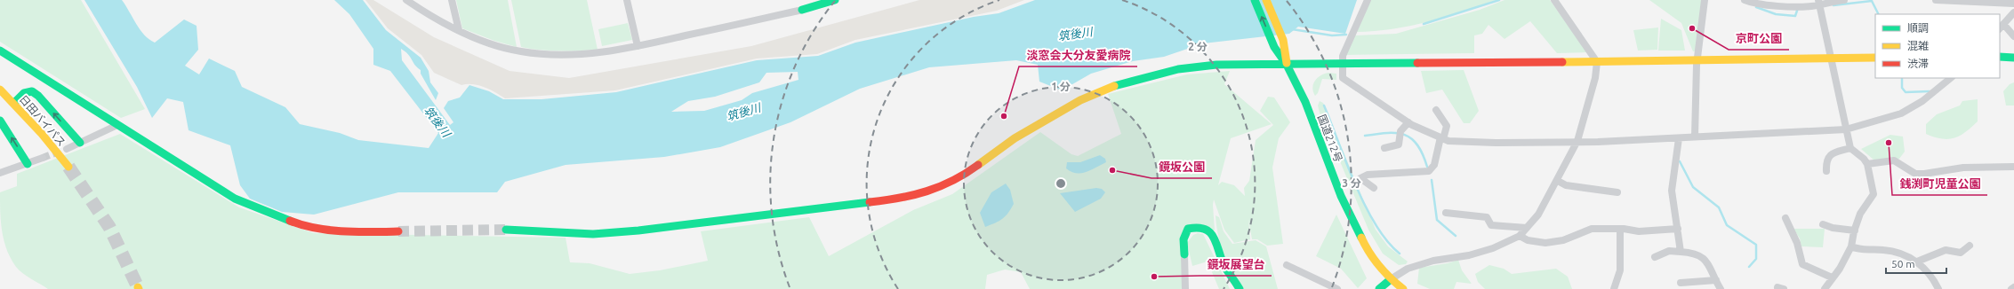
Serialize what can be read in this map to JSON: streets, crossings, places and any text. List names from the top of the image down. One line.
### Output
{"streets":{"main road":["日田バイパス","国道212号"]},"water":["筑後川"],"places":["京町公園","淡窓会大分友愛病院","銭渕町児童公園","鏡坂公園","鏡坂展望台"],"legend":["順調","混雑","渋滞"],"scale_bar":"50 m","rings":["2 分","1 分","3 分"]}
